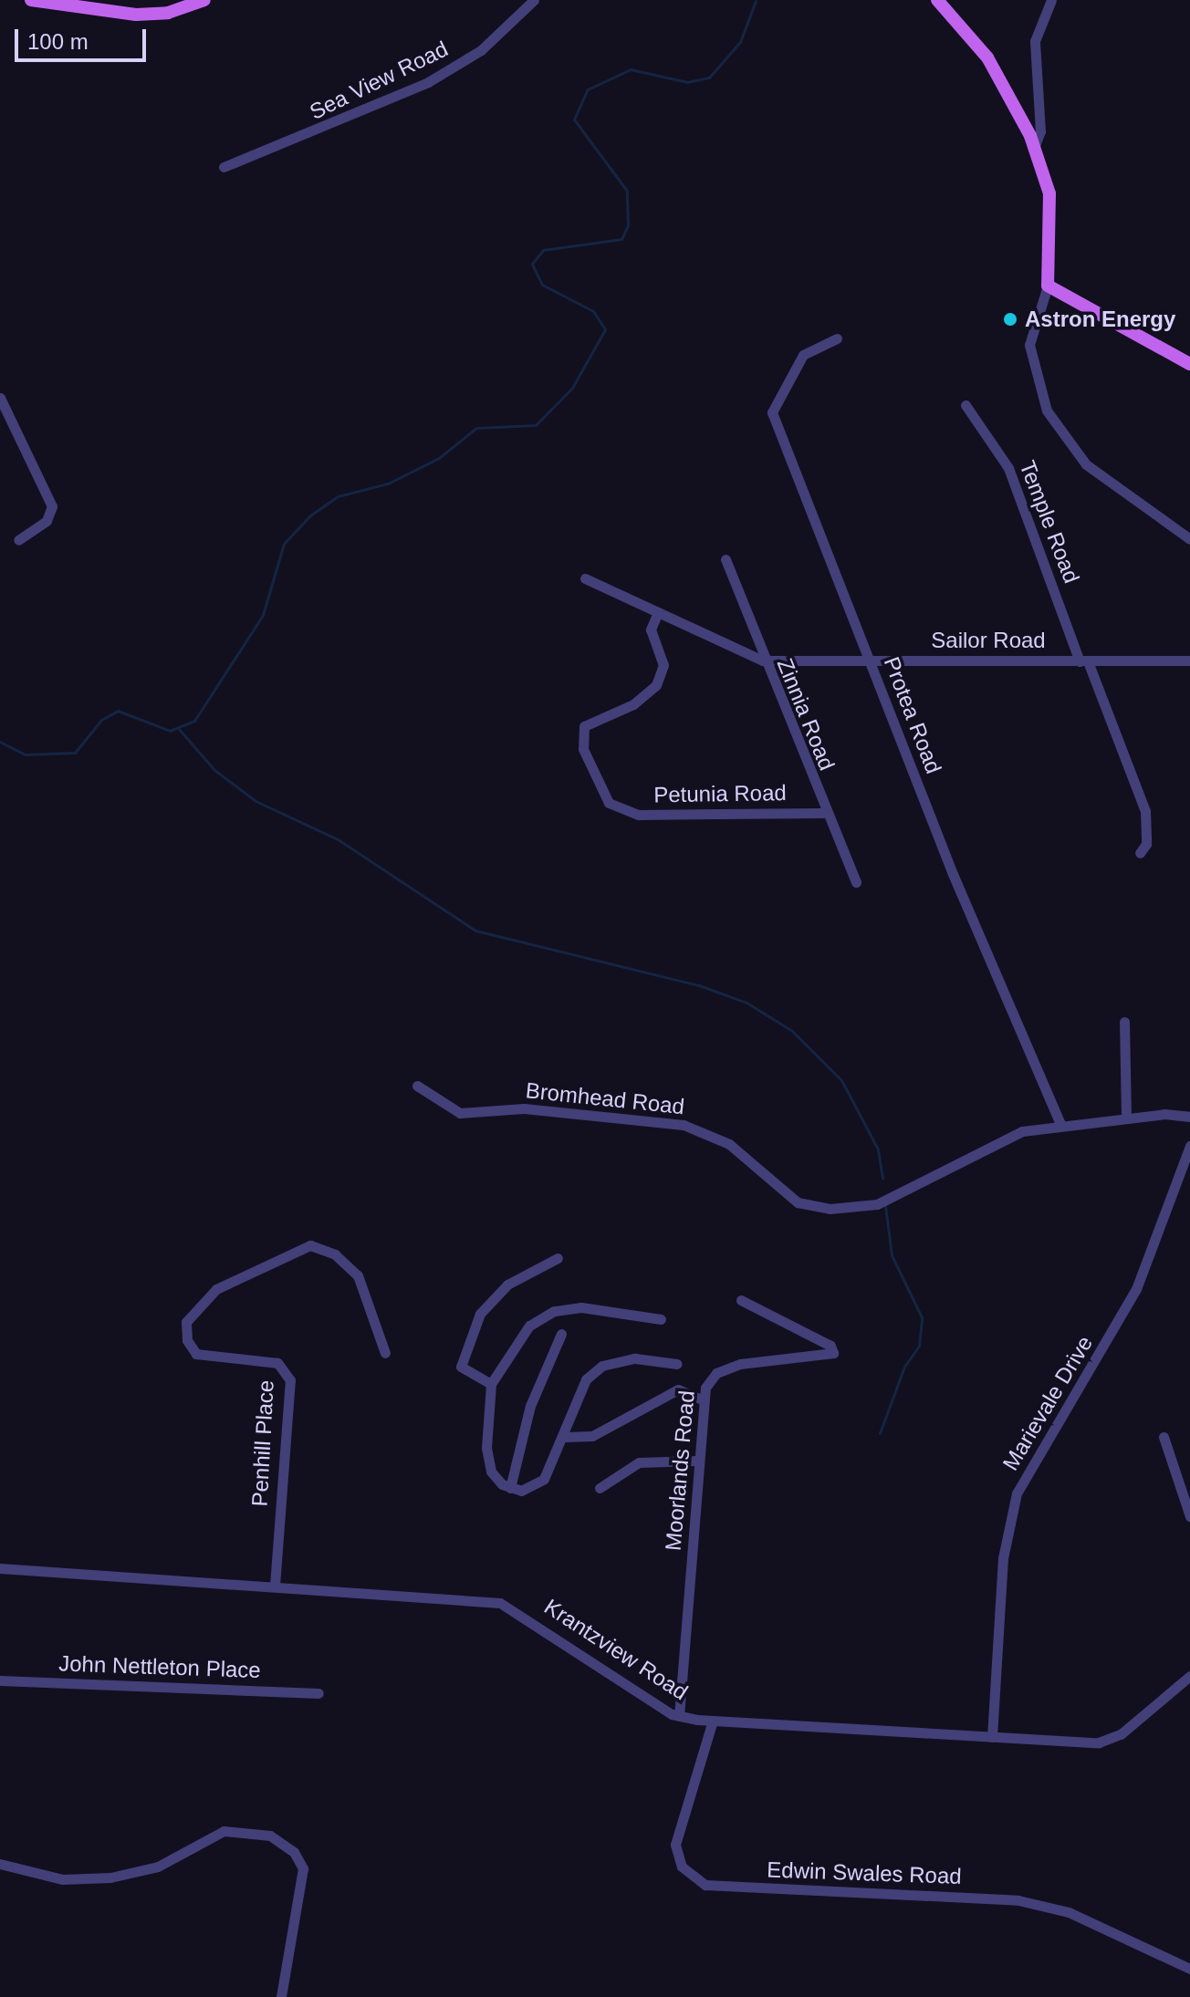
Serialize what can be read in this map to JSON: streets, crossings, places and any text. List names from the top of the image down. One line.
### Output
{"streets":{"street":["Sea View Road","Temple Road","Sailor Road","Zinnia Road","Protea Road","Petunia Road","Bromhead Road","Marievale Drive","Penhill Place","Moorlands Road","Krantzview Road","John Nettleton Place","Edwin Swales Road"]},"crossings":[["Temple Road","Sailor Road"],["Sailor Road","Zinnia Road"],["Sailor Road","Protea Road"],["Sailor Road","Petunia Road"],["Zinnia Road","Petunia Road"],["Protea Road","Bromhead Road"],["Marievale Drive","Krantzview Road"],["Penhill Place","Krantzview Road"],["Moorlands Road","Krantzview Road"],["Krantzview Road","Edwin Swales Road"]],"places":["Astron Energy"],"scale_bar":"100 m"}
